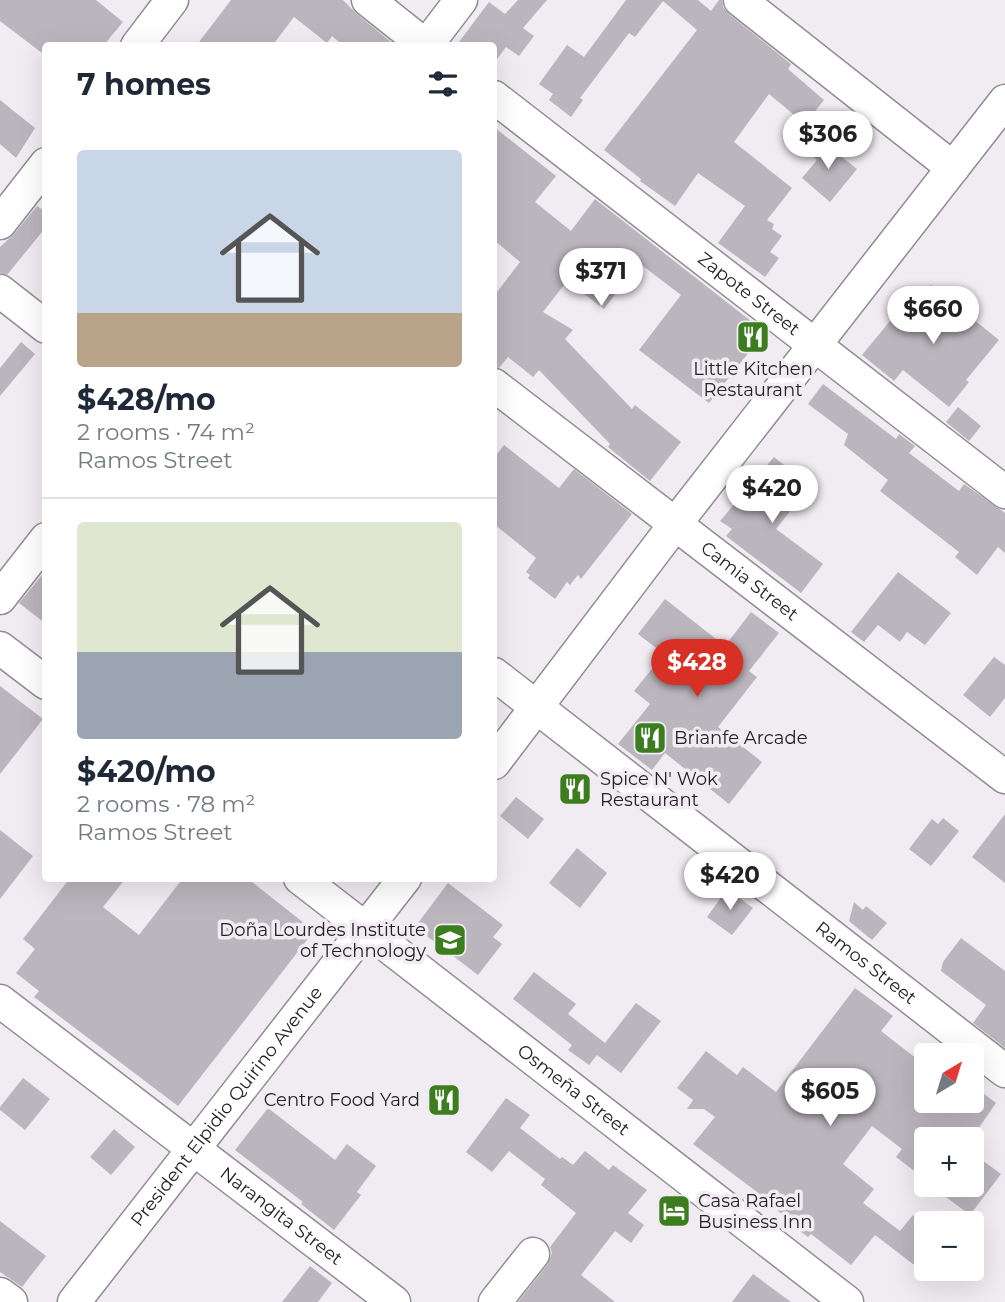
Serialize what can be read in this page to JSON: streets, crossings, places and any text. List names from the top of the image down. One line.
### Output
{"streets":{"street":["Zapote Street","Camia Street","Ramos Street","Osmeña Street","President Elpidio Quirino Avenue","Narangita Street"]},"crossings":[["Osmeña Street","President Elpidio Quirino Avenue"],["President Elpidio Quirino Avenue","Narangita Street"]],"places":{"restaurant":["Little Kitchen Restaurant","Brianfe Arcade","Spice N' Wok Restaurant","Centro Food Yard"],"school or university":["Doña Lourdes Institute of Technology"],"hotel":["Casa Rafael Business Inn"]},"north":"top right","page":{"heading":"7 homes","price":["$306","$371","$660","$420","$428","$420","$605"],"list":[{"name":"$428/mo","note":"2 rooms · 74 m² · Ramos Street"},{"name":"$420/mo","note":"2 rooms · 78 m² · Ramos Street"}],"map_buttons":["+","−"]}}
